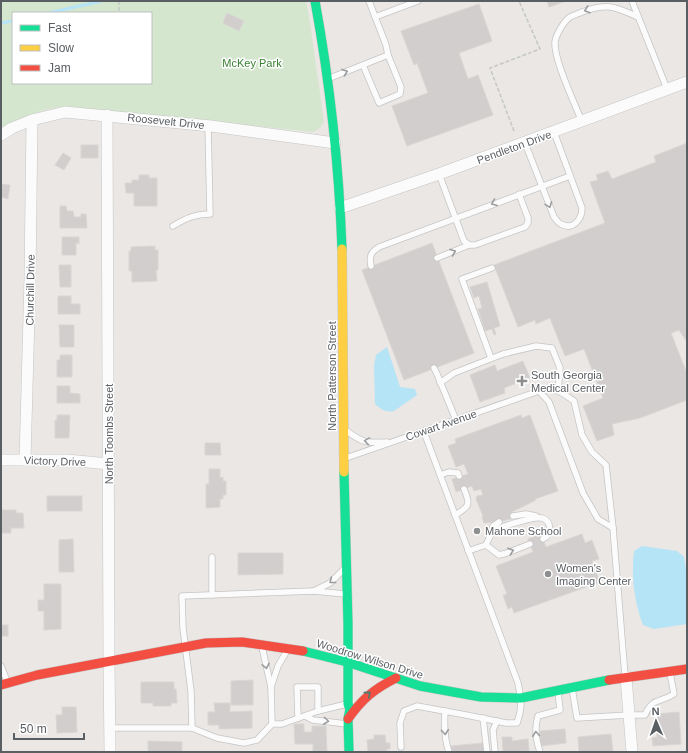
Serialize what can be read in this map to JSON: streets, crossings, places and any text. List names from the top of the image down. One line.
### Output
{"streets":{"main road":["North Patterson Street","Woodrow Wilson Drive"],"street":["Roosevelt Drive","Pendleton Drive","Churchill Drive","North Toombs Street","Victory Drive"],"lane":["Cowart Avenue"]},"crossings":[["Roosevelt Drive","Churchill Drive"],["Roosevelt Drive","North Patterson Street"],["Roosevelt Drive","North Toombs Street"],["Pendleton Drive","North Patterson Street"],["Churchill Drive","Victory Drive"],["North Patterson Street","Cowart Avenue"],["North Patterson Street","Woodrow Wilson Drive"],["North Toombs Street","Victory Drive"],["North Toombs Street","Woodrow Wilson Drive"]],"parks":["McKey Park"],"places":{"health":["South Georgia Medical Center"],"other":["Mahone School","Women's Imaging Center"]},"legend":["Fast","Slow","Jam"],"scale_bar":"50 m","north":"top"}
